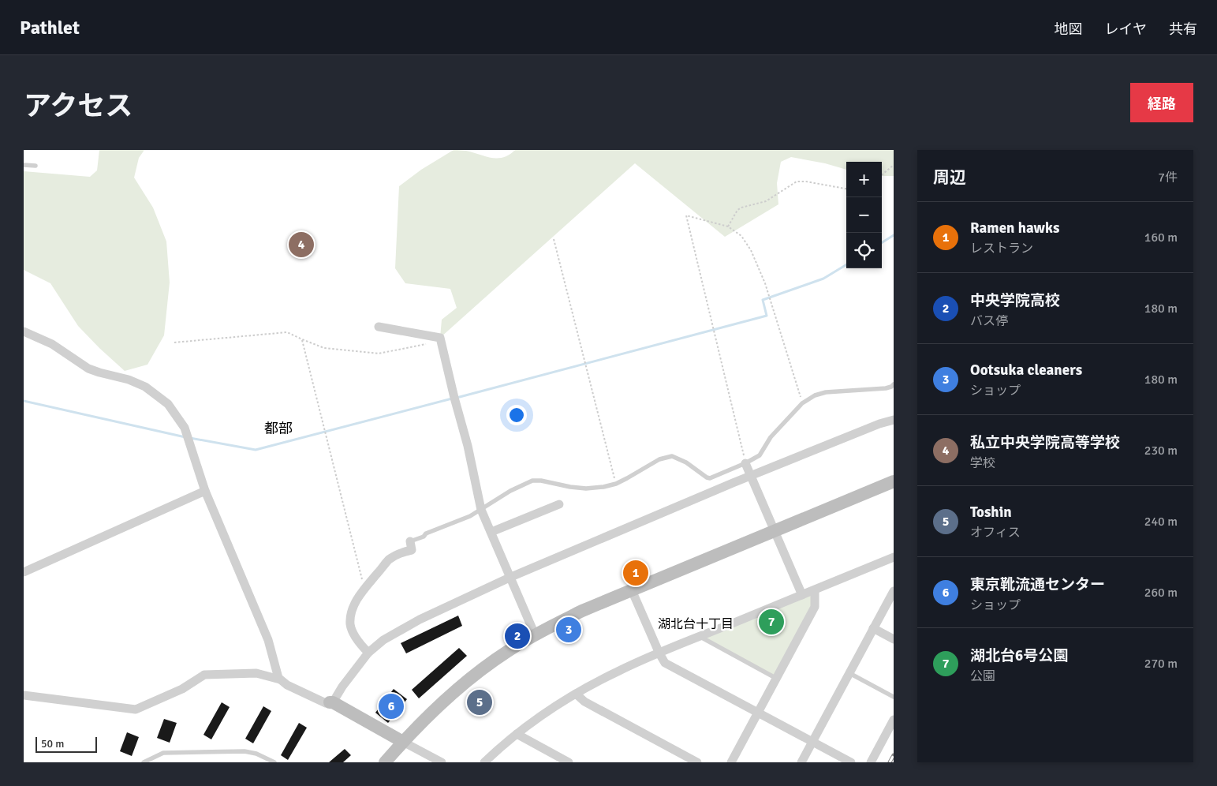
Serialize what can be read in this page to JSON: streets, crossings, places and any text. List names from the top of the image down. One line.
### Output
{"districts":["都部","湖北台十丁目"],"scale_bar":"50 m","page":{"header":"Pathlet","nav":["地図","レイヤ","共有"],"title":"アクセス","buttons":"経路","heading":["周辺","7件"],"map_buttons":["+","−"],"list":[{"mark":"1","name":"Ramen hawks","note":"レストラン","value":"160 m"},{"mark":"2","name":"中央学院高校","note":"バス停","value":"180 m"},{"mark":"3","name":"Ootsuka cleaners","note":"ショップ","value":"180 m"},{"mark":"4","name":"私立中央学院高等学校","note":"学校","value":"230 m"},{"mark":"5","name":"Toshin","note":"オフィス","value":"240 m"},{"mark":"6","name":"東京靴流通センター","note":"ショップ","value":"260 m"},{"mark":"7","name":"湖北台6号公園","note":"公園","value":"270 m"}],"pins":["4","1","7","3","2","5","6"],"scale":"50 m"}}
